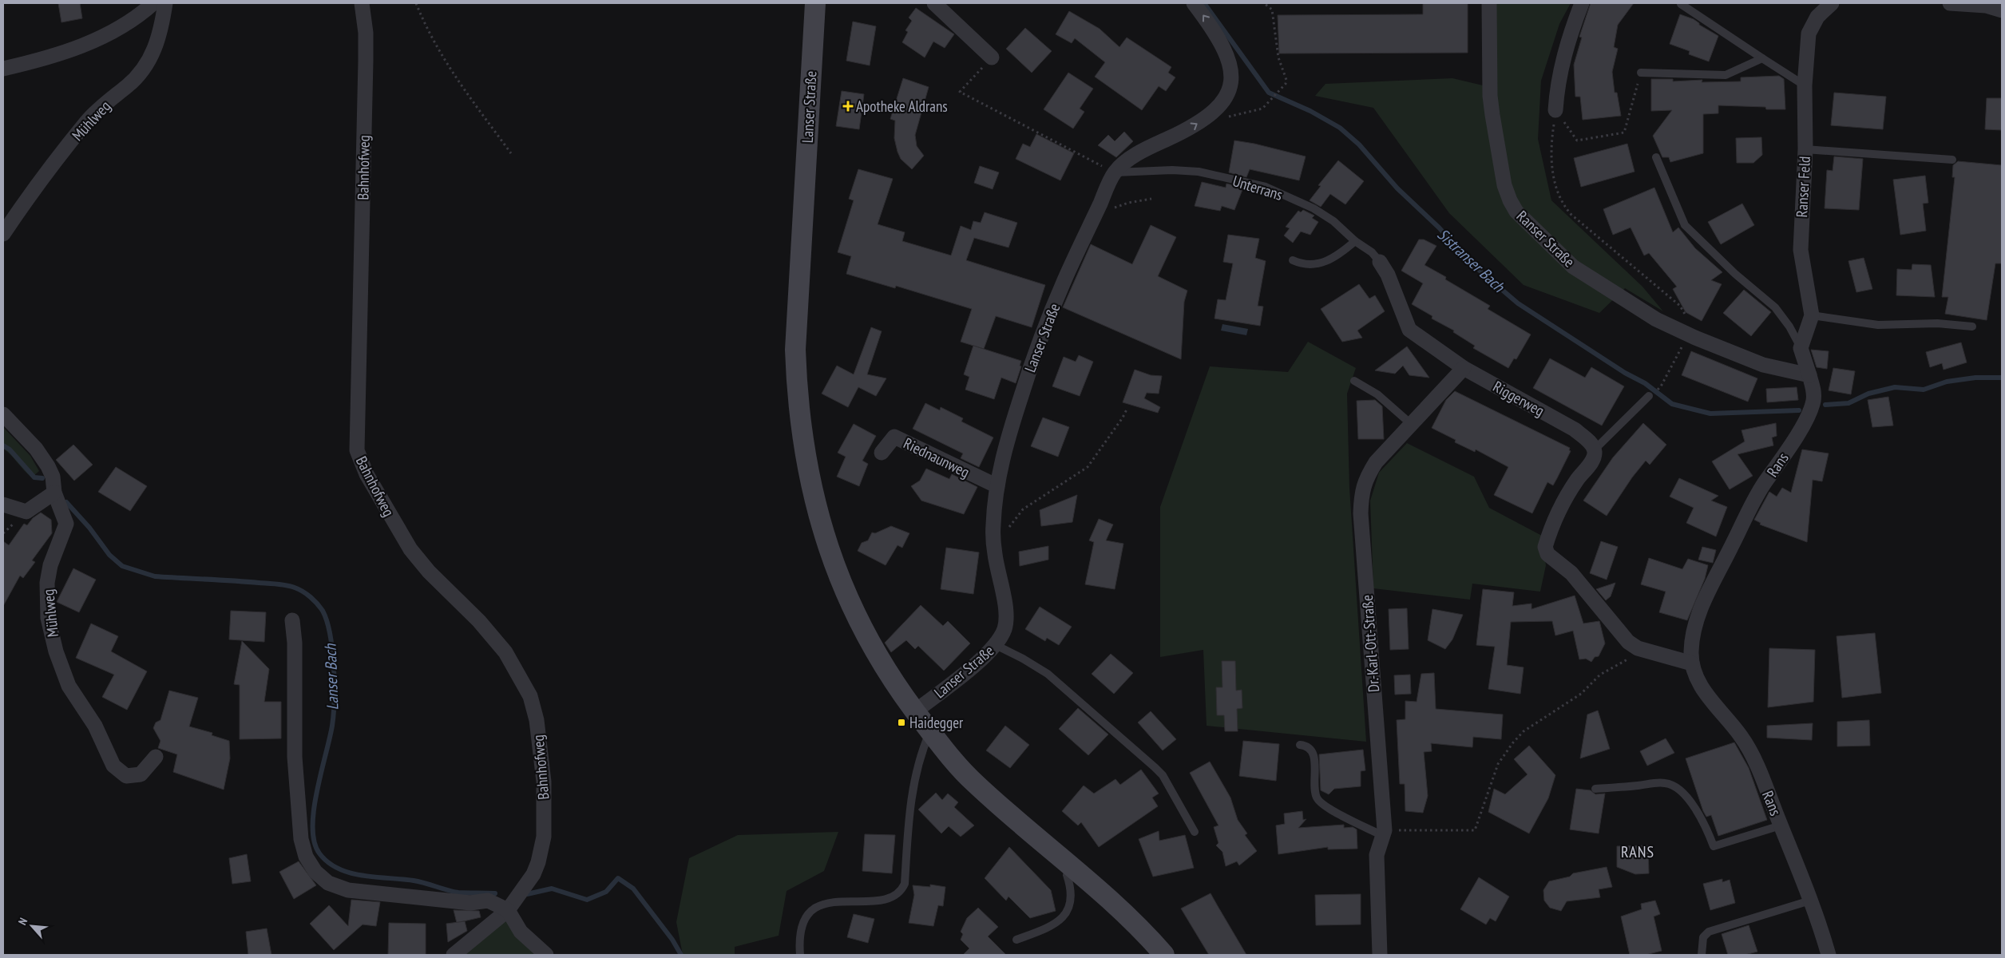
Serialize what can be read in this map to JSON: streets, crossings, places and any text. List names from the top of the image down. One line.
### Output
{"streets":{"main road":["Lanser Straße"],"street":["Mühlweg","Bahnhofweg","Ranser Feld","Ranser Straße","Riggerweg","Riednaunweg","Rans","Dr.-Karl-Ott-Straße"],"lane":["Unterrans"]},"crossings":[["Lanser Straße","Unterrans"],["Lanser Straße","Riednaunweg"],["Unterrans","Riggerweg"],["Riggerweg","Dr.-Karl-Ott-Straße"]],"districts":["RANS"],"water":["Sistranser Bach","Lanser Bach"],"places":{"health":["Apotheke Aldrans"],"transit":["Haidegger"]},"north":"top left"}
